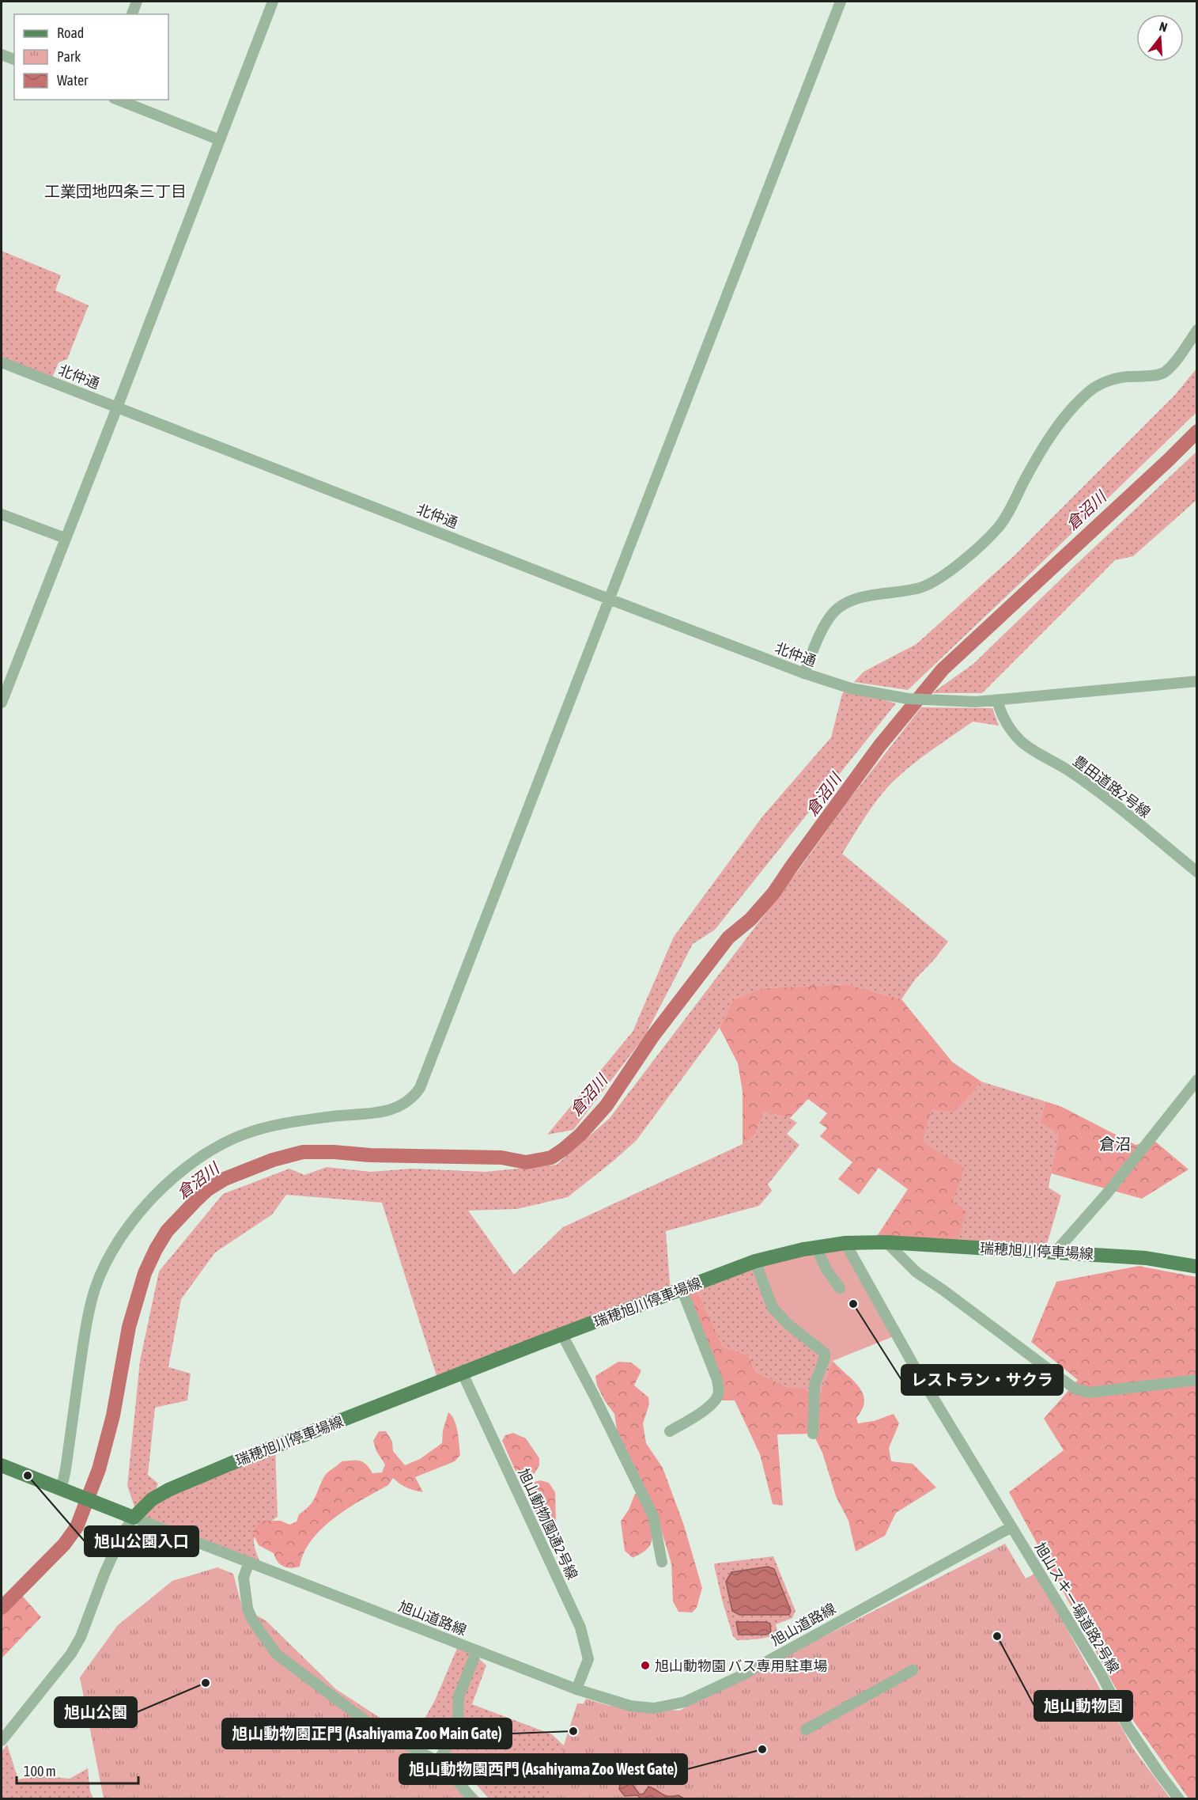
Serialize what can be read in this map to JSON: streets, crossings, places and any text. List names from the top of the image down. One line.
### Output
{"streets":{"main road":["瑞穂旭川停車場線"],"street":["北仲通","豊田道路2号線","旭山動物園通2号線","旭山スキー場道路2号線","旭山道路線"]},"crossings":[["北仲通","豊田道路2号線"],["瑞穂旭川停車場線","旭山動物園通2号線"],["瑞穂旭川停車場線","旭山道路線"],["旭山動物園通2号線","旭山道路線"],["旭山スキー場道路2号線","旭山道路線"]],"districts":["工業団地四条三丁目","倉沼"],"water":["倉沼川"],"places":["レストラン・サクラ","旭山公園入口","旭山動物園","旭山動物園 バス専用駐車場","旭山公園","旭山動物園正門 (Asahiyama Zoo Main Gate)","旭山動物園西門 (Asahiyama Zoo West Gate)"],"legend":["Road","Park","Water"],"scale_bar":"100 m","north":"top"}
